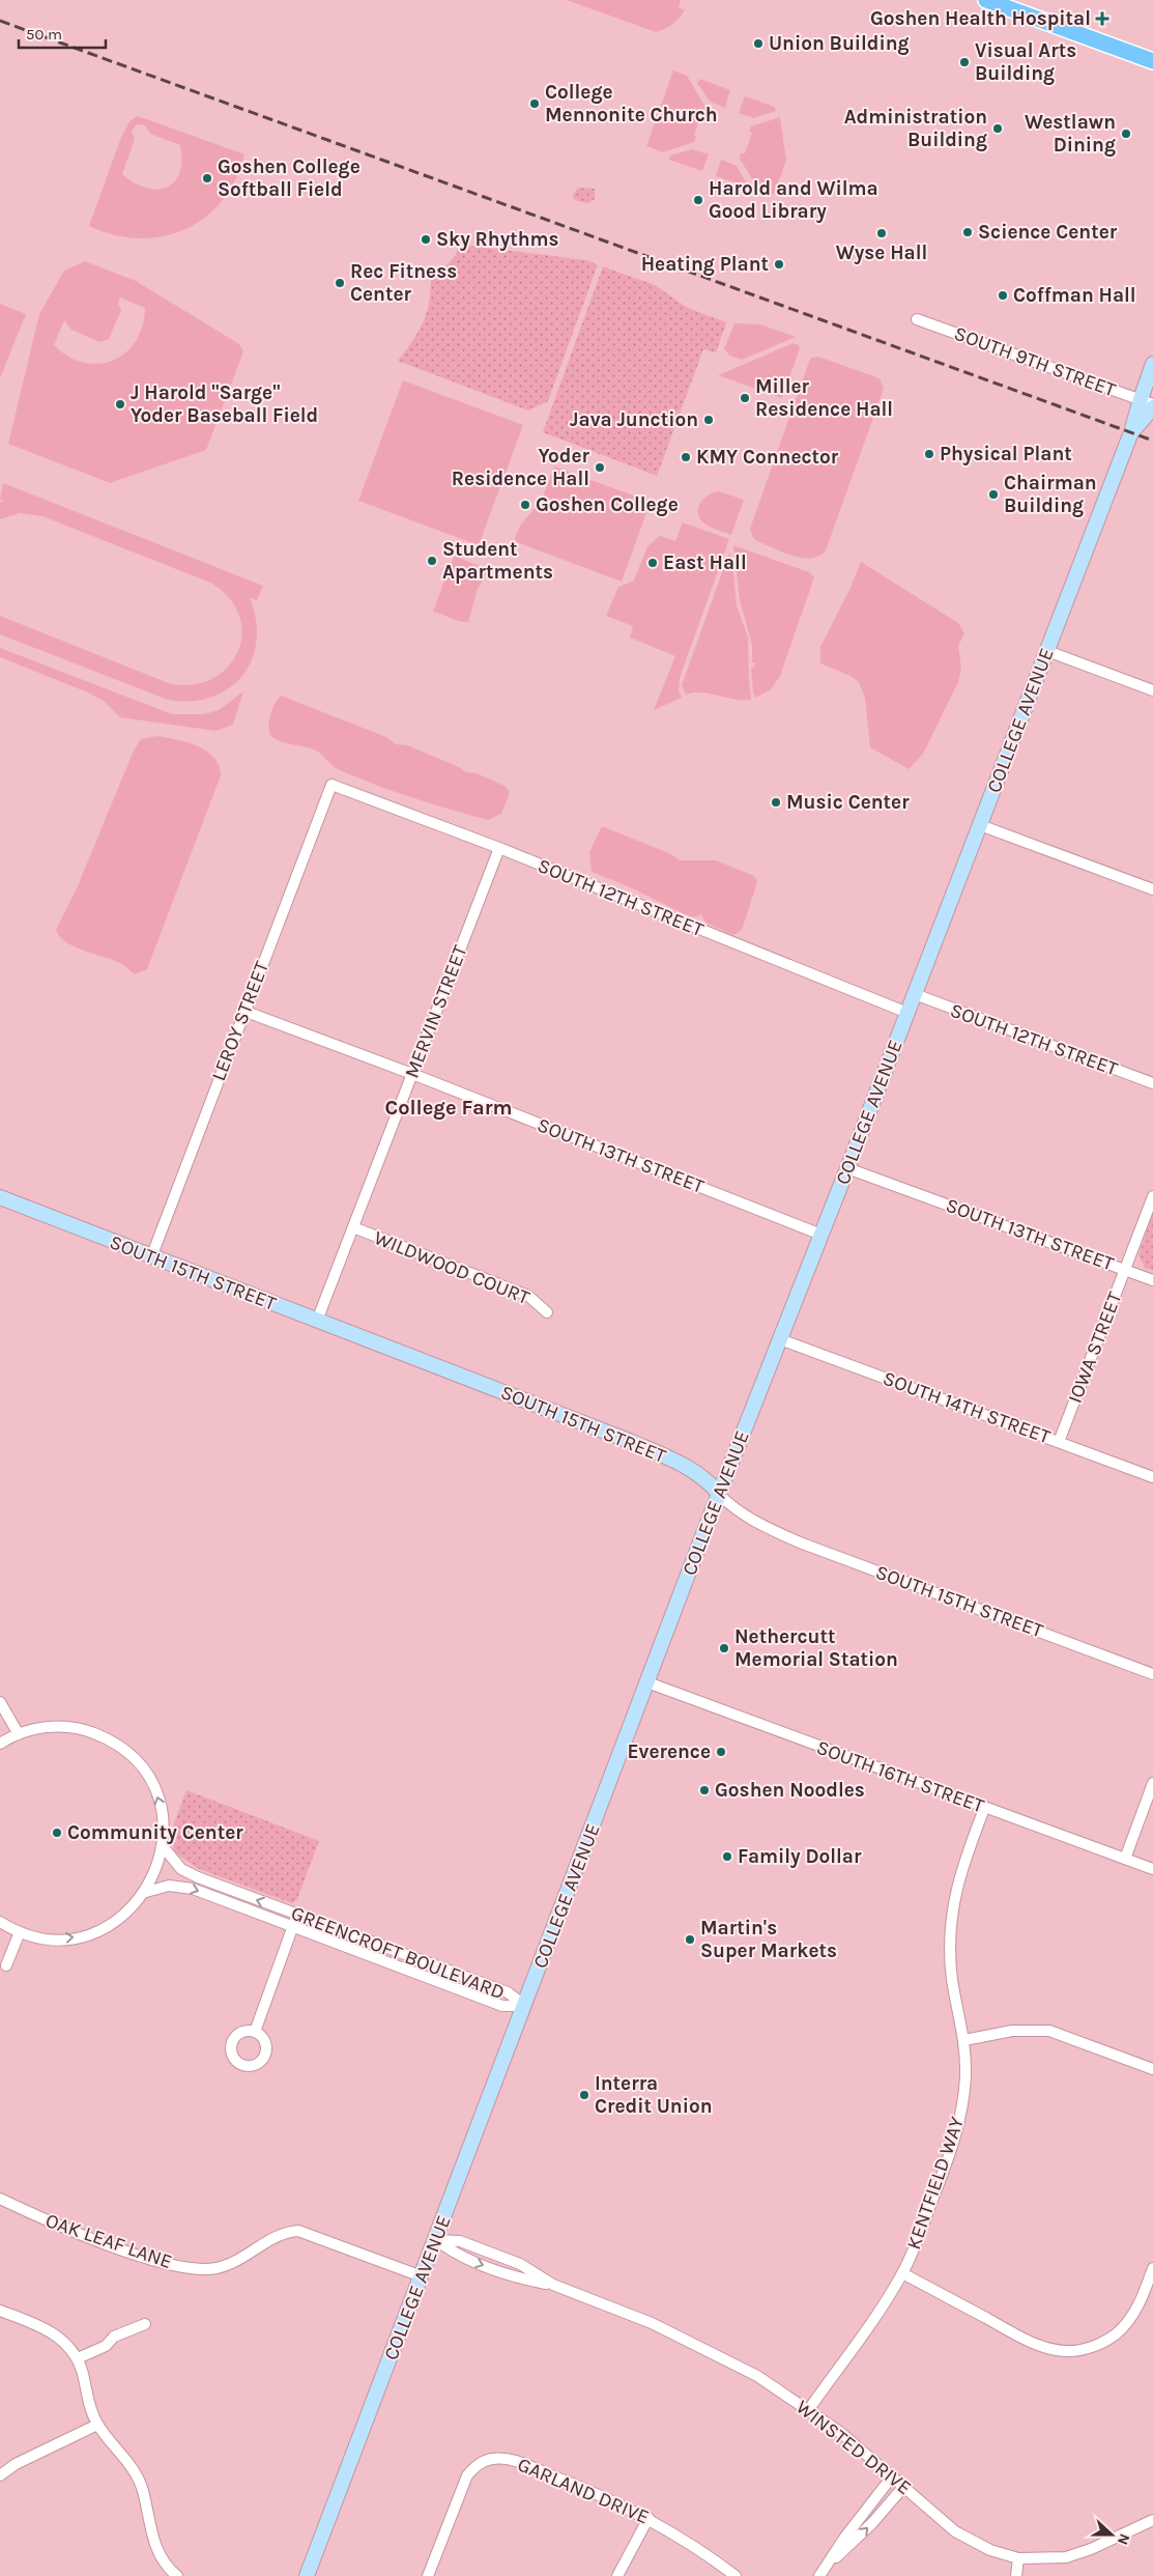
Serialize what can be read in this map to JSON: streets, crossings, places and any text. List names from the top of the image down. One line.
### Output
{"streets":{"main road":["COLLEGE AVENUE","SOUTH 15TH STREET"],"street":["SOUTH 9TH STREET","SOUTH 12TH STREET","MERVIN STREET","LEROY STREET","SOUTH 13TH STREET","WILDWOOD COURT","IOWA STREET","SOUTH 14TH STREET","SOUTH 16TH STREET","GREENCROFT BOULEVARD","KENTFIELD WAY","OAK LEAF LANE","WINSTED DRIVE","GARLAND DRIVE"]},"crossings":[["SOUTH 9TH STREET","COLLEGE AVENUE"],["COLLEGE AVENUE","SOUTH 12TH STREET"],["COLLEGE AVENUE","SOUTH 13TH STREET"],["COLLEGE AVENUE","SOUTH 15TH STREET"],["COLLEGE AVENUE","SOUTH 14TH STREET"],["COLLEGE AVENUE","SOUTH 16TH STREET"],["COLLEGE AVENUE","GREENCROFT BOULEVARD"],["COLLEGE AVENUE","OAK LEAF LANE"],["COLLEGE AVENUE","WINSTED DRIVE"],["SOUTH 12TH STREET","MERVIN STREET"],["SOUTH 12TH STREET","LEROY STREET"],["MERVIN STREET","SOUTH 13TH STREET"],["MERVIN STREET","WILDWOOD COURT"],["MERVIN STREET","SOUTH 15TH STREET"],["LEROY STREET","SOUTH 13TH STREET"],["LEROY STREET","SOUTH 15TH STREET"],["SOUTH 13TH STREET","IOWA STREET"],["IOWA STREET","SOUTH 14TH STREET"],["SOUTH 16TH STREET","KENTFIELD WAY"],["KENTFIELD WAY","WINSTED DRIVE"]],"districts":["College Farm"],"places":{"health":["Goshen Health Hospital"],"other":["Union Building","Visual Arts Building","College Mennonite Church","Administration Building","Westlawn Dining","Goshen College Softball Field","Harold and Wilma Good Library","Science Center","Wyse Hall","Sky Rhythms","Heating Plant","Rec Fitness Center","Coffman Hall","Miller Residence Hall","J Harold \"Sarge\" Yoder Baseball Field","Java Junction","Physical Plant","KMY Connector","Yoder Residence Hall","Chairman Building","Goshen College","Student Apartments","East Hall","Music Center","Nethercutt Memorial Station","Everence","Goshen Noodles","Community Center","Family Dollar","Martin's Super Markets","Interra Credit Union"]},"scale_bar":"50 m","north":"right"}
